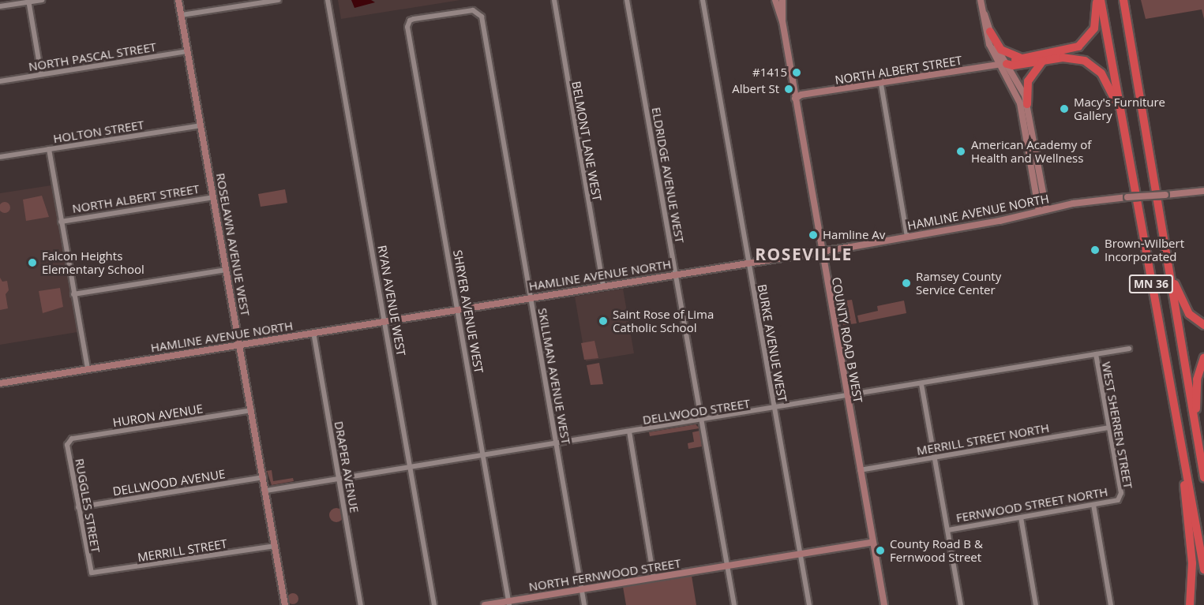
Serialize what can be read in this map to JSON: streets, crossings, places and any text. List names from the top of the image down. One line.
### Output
{"streets":{"highway":["MN 36"],"street":["NORTH PASCAL STREET","NORTH ALBERT STREET","HOLTON STREET","BELMONT LANE WEST","ELDRIDGE AVENUE WEST","HAMLINE AVENUE NORTH","ROSELAWN AVENUE WEST","RYAN AVENUE WEST","SHRYER AVENUE WEST","COUNTY ROAD B WEST","BURKE AVENUE WEST","SKILLMAN AVENUE WEST","DELLWOOD STREET","HURON AVENUE","WEST SHERREN STREET","MERRILL STREET NORTH","DRAPER AVENUE","DELLWOOD AVENUE","FERNWOOD STREET NORTH","RUGGLES STREET","MERRILL STREET","NORTH FERNWOOD STREET"]},"crossings":[["NORTH PASCAL STREET","ROSELAWN AVENUE WEST"],["NORTH ALBERT STREET","ROSELAWN AVENUE WEST"],["NORTH ALBERT STREET","COUNTY ROAD B WEST"],["HOLTON STREET","ROSELAWN AVENUE WEST"],["BELMONT LANE WEST","HAMLINE AVENUE NORTH"],["ELDRIDGE AVENUE WEST","HAMLINE AVENUE NORTH"],["ELDRIDGE AVENUE WEST","DELLWOOD STREET"],["ELDRIDGE AVENUE WEST","NORTH FERNWOOD STREET"],["HAMLINE AVENUE NORTH","ROSELAWN AVENUE WEST"],["HAMLINE AVENUE NORTH","RYAN AVENUE WEST"],["HAMLINE AVENUE NORTH","SHRYER AVENUE WEST"],["HAMLINE AVENUE NORTH","COUNTY ROAD B WEST"],["HAMLINE AVENUE NORTH","BURKE AVENUE WEST"],["HAMLINE AVENUE NORTH","SKILLMAN AVENUE WEST"],["HAMLINE AVENUE NORTH","DRAPER AVENUE"],["ROSELAWN AVENUE WEST","DELLWOOD STREET"],["ROSELAWN AVENUE WEST","HURON AVENUE"],["ROSELAWN AVENUE WEST","DELLWOOD AVENUE"],["ROSELAWN AVENUE WEST","MERRILL STREET"],["RYAN AVENUE WEST","DELLWOOD STREET"],["SHRYER AVENUE WEST","SKILLMAN AVENUE WEST"],["SHRYER AVENUE WEST","DELLWOOD STREET"],["SHRYER AVENUE WEST","NORTH FERNWOOD STREET"],["COUNTY ROAD B WEST","DELLWOOD STREET"],["COUNTY ROAD B WEST","MERRILL STREET NORTH"],["BURKE AVENUE WEST","DELLWOOD STREET"],["SKILLMAN AVENUE WEST","DELLWOOD STREET"],["SKILLMAN AVENUE WEST","NORTH FERNWOOD STREET"],["DELLWOOD STREET","WEST SHERREN STREET"],["DELLWOOD STREET","DRAPER AVENUE"],["HURON AVENUE","RUGGLES STREET"],["WEST SHERREN STREET","MERRILL STREET NORTH"],["WEST SHERREN STREET","FERNWOOD STREET NORTH"],["DELLWOOD AVENUE","RUGGLES STREET"],["RUGGLES STREET","MERRILL STREET"]],"districts":["ROSEVILLE"],"places":["#1415","Albert St","Macy's Furniture Gallery","American Academy of Health and Wellness","Hamline Av","Brown-Wilbert Incorporated","Falcon Heights Elementary School","Ramsey County Service Center","Saint Rose of Lima Catholic School","County Road B & Fernwood Street"]}
